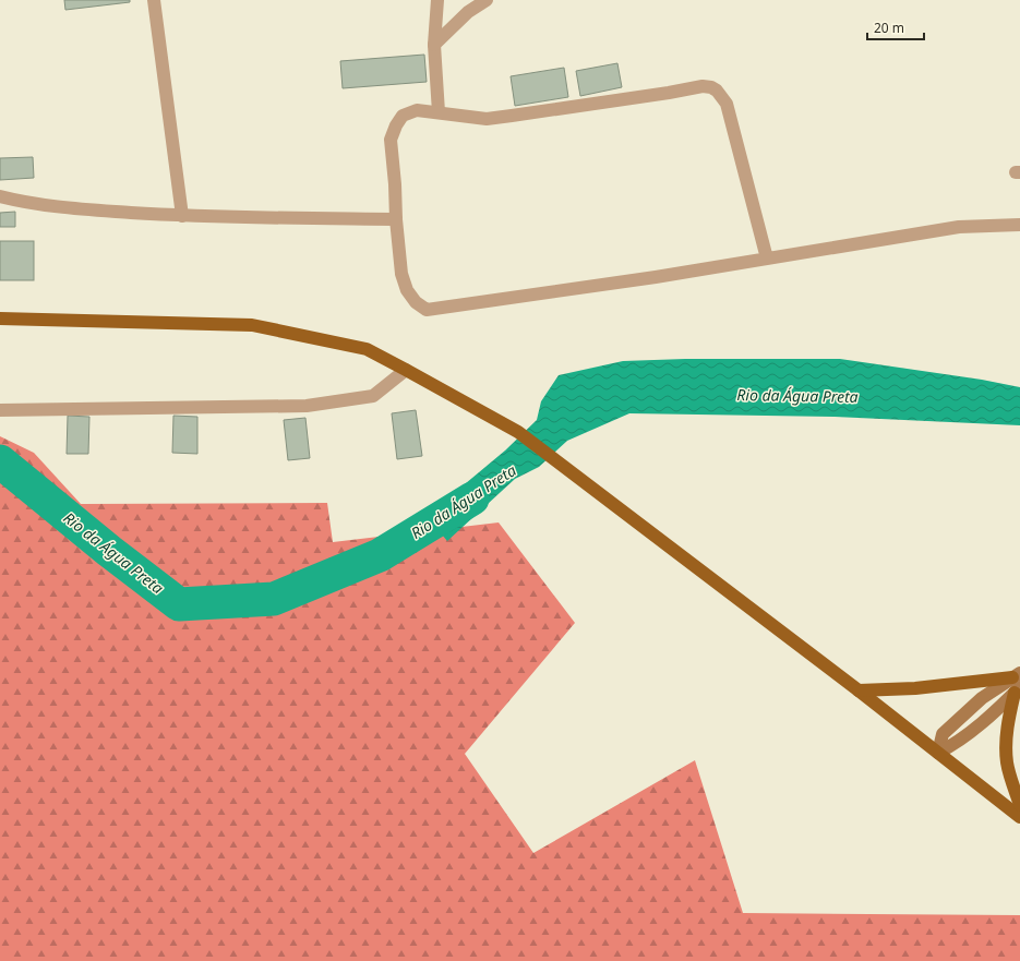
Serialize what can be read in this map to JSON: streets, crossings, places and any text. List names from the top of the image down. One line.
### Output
{"water":["Rio da Água Preta"],"scale_bar":"20 m"}
